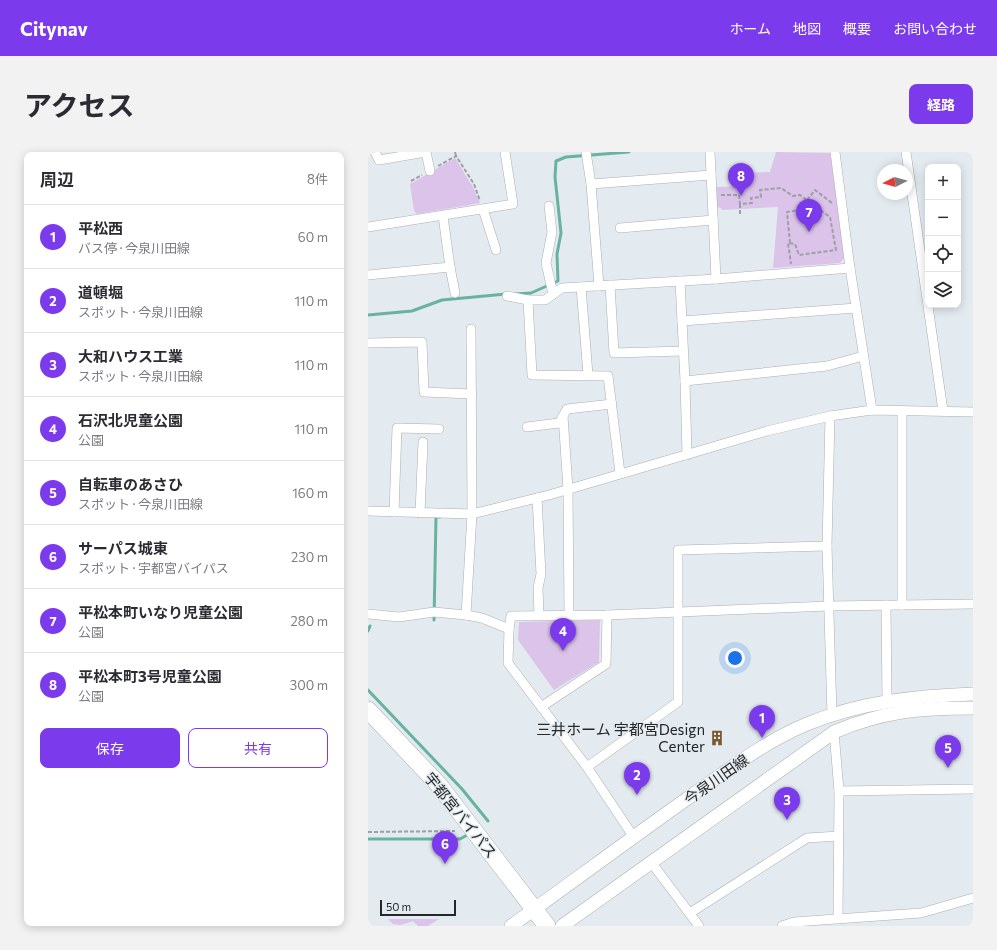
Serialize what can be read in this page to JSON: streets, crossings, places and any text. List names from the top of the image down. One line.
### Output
{"streets":{"highway":["宇都宮バイパス"],"street":["今泉川田線"]},"crossings":[["今泉川田線","宇都宮バイパス"]],"places":{"building":["三井ホーム 宇都宮Design Center"]},"scale_bar":"50 m","north":"left","page":{"header":"Citynav","nav":["ホーム","地図","概要","お問い合わせ"],"title":"アクセス","buttons":["経路",["保存","共有"]],"heading":["周辺","8件"],"pins":["8","7","4","1","5","2","3","6"],"map_buttons":["+","−"],"list":[{"mark":"1","name":"平松西","note":"バス停 · 今泉川田線","value":"60 m"},{"mark":"2","name":"道頓堀","note":"スポット · 今泉川田線","value":"110 m"},{"mark":"3","name":"大和ハウス工業","note":"スポット · 今泉川田線","value":"110 m"},{"mark":"4","name":"石沢北児童公園","note":"公園","value":"110 m"},{"mark":"5","name":"自転車のあさひ","note":"スポット · 今泉川田線","value":"160 m"},{"mark":"6","name":"サーパス城東","note":"スポット · 宇都宮バイパス","value":"230 m"},{"mark":"7","name":"平松本町いなり児童公園","note":"公園","value":"280 m"},{"mark":"8","name":"平松本町3号児童公園","note":"公園","value":"300 m"}],"scale":"50 m"}}
